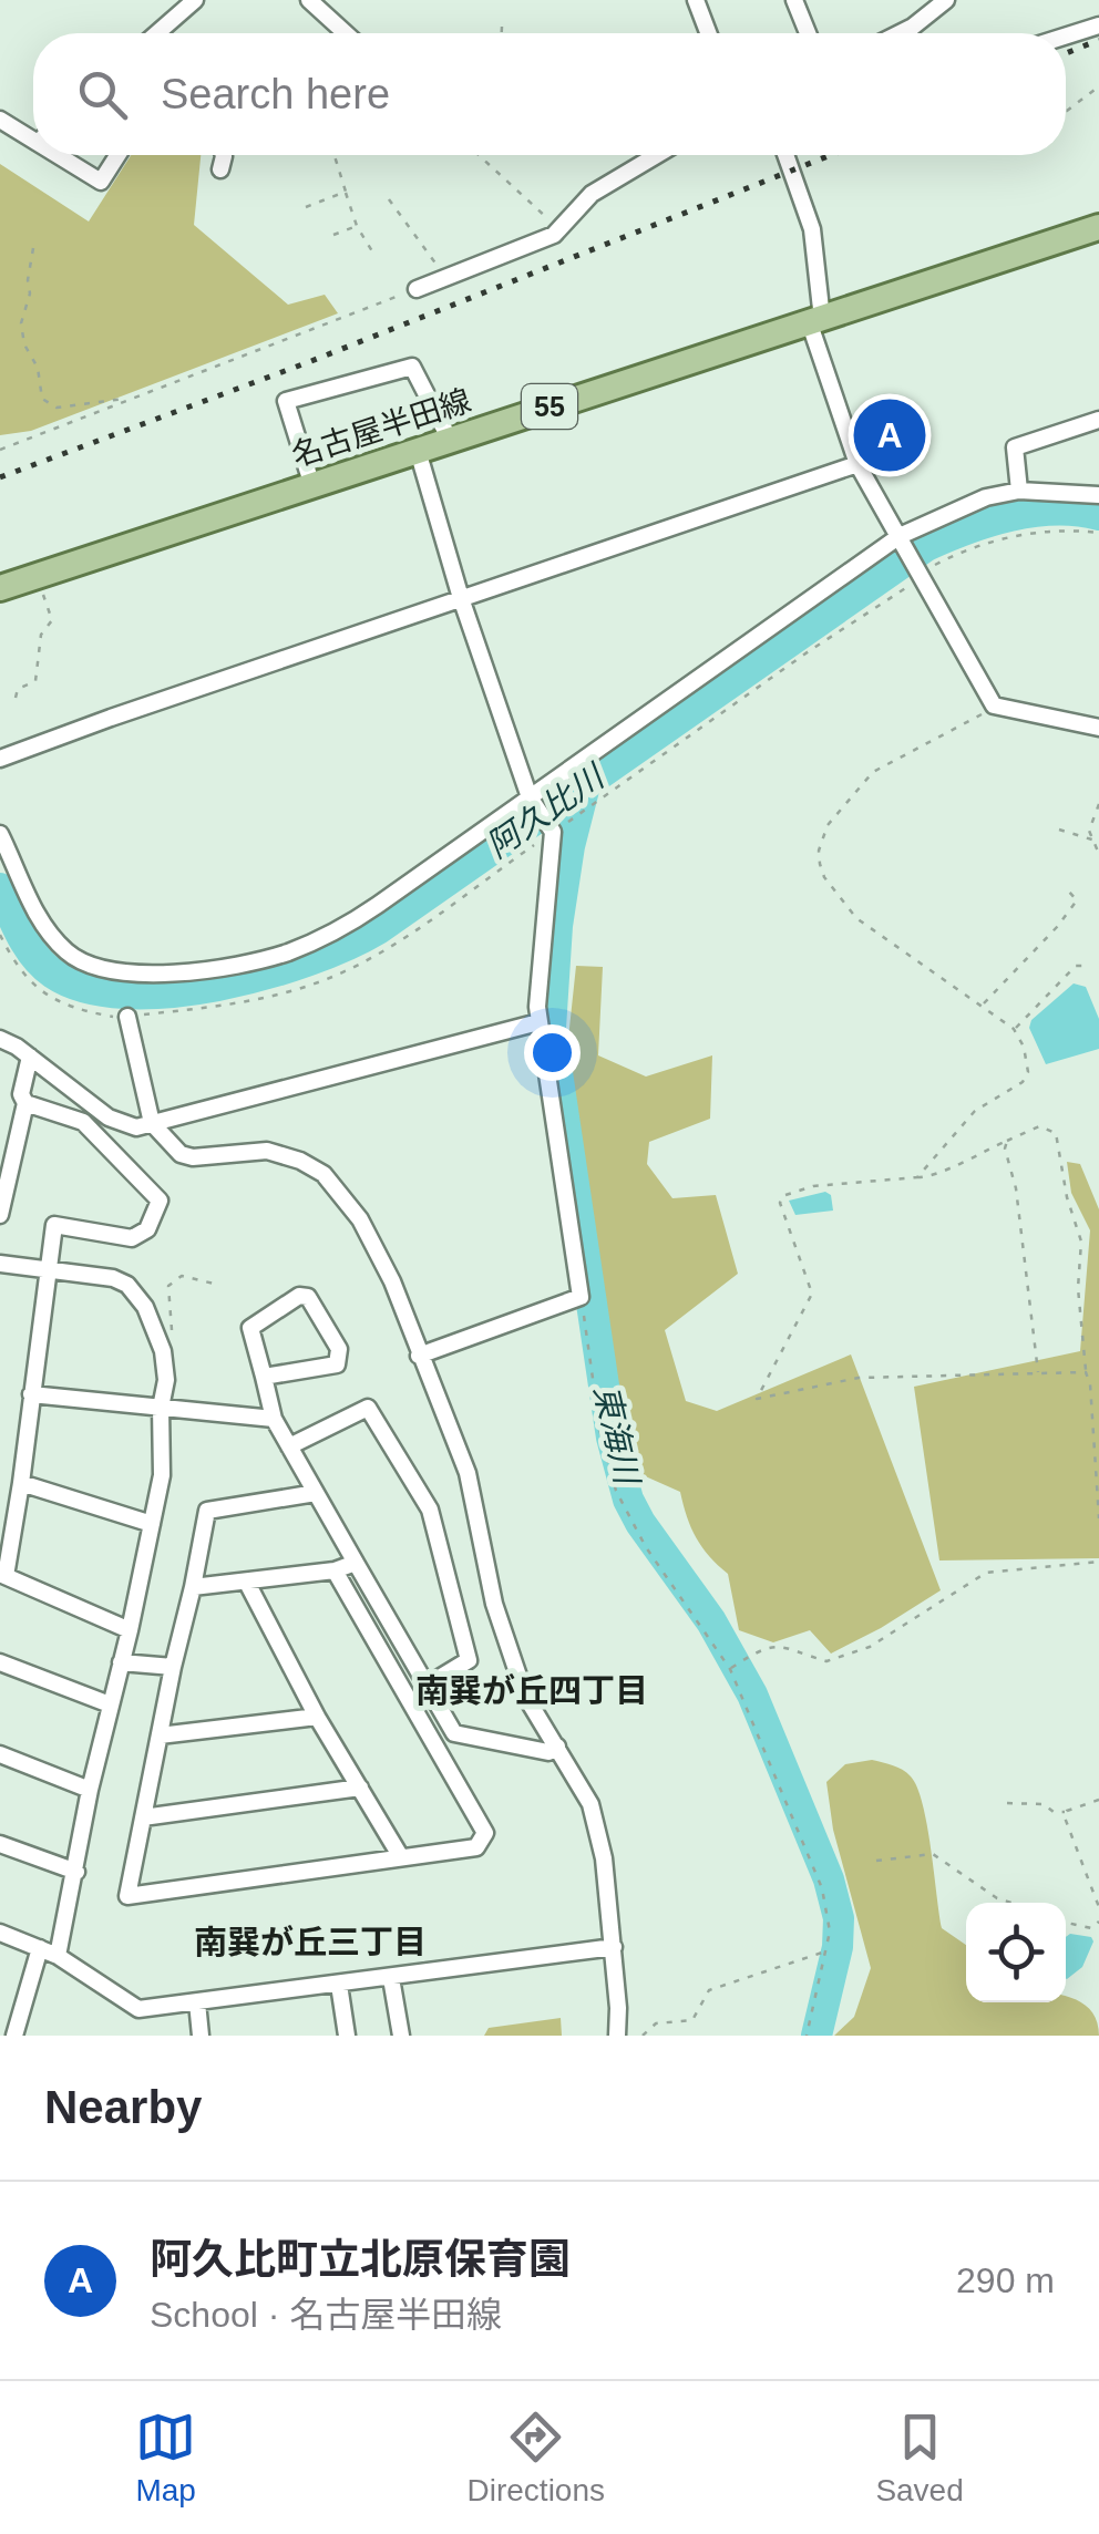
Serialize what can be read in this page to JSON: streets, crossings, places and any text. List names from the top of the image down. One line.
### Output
{"streets":{"main road":["55","名古屋半田線"]},"districts":["南巽が丘四丁目","南巽が丘三丁目"],"water":["阿久比川","東海川"],"page":{"search":"Search here","pins":"A","heading":"Nearby","list":[{"mark":"A","name":"阿久比町立北原保育園","note":"School · 名古屋半田線","value":"290 m"}],"nav":["Map","Directions","Saved"]}}
